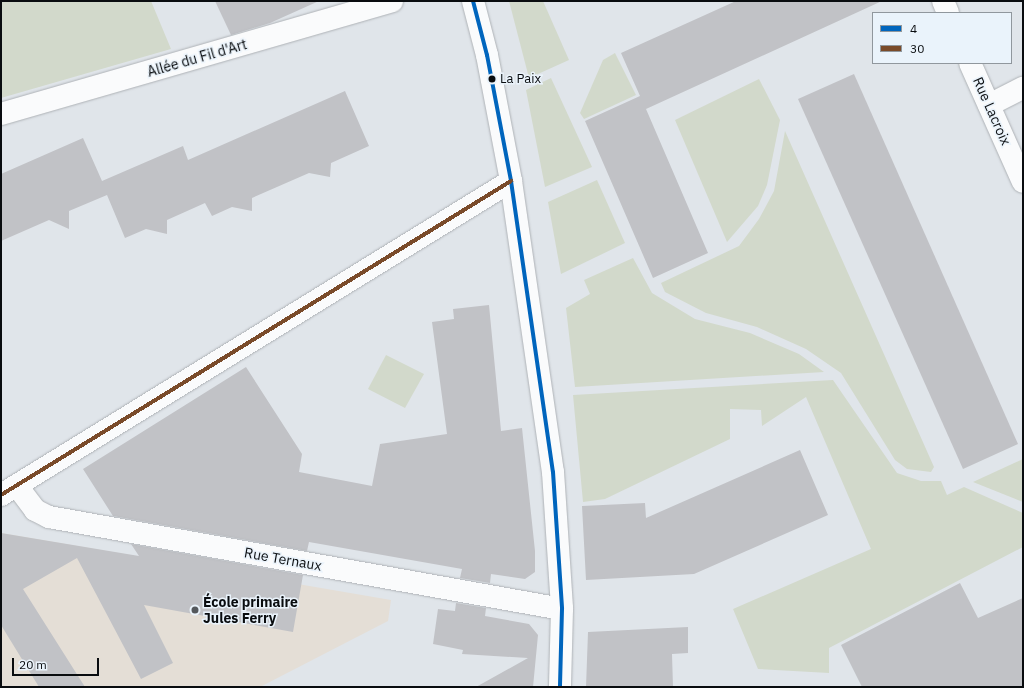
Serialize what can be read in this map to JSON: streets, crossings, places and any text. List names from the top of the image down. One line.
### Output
{"streets":{"street":["Allée du Fil d'Art","Rue Lacroix","Rue Ternaux"]},"places":["La Paix","École primaire Jules Ferry"],"lines":["transit line 4","transit line 30"],"legend":["4","30"],"scale_bar":"20 m"}
